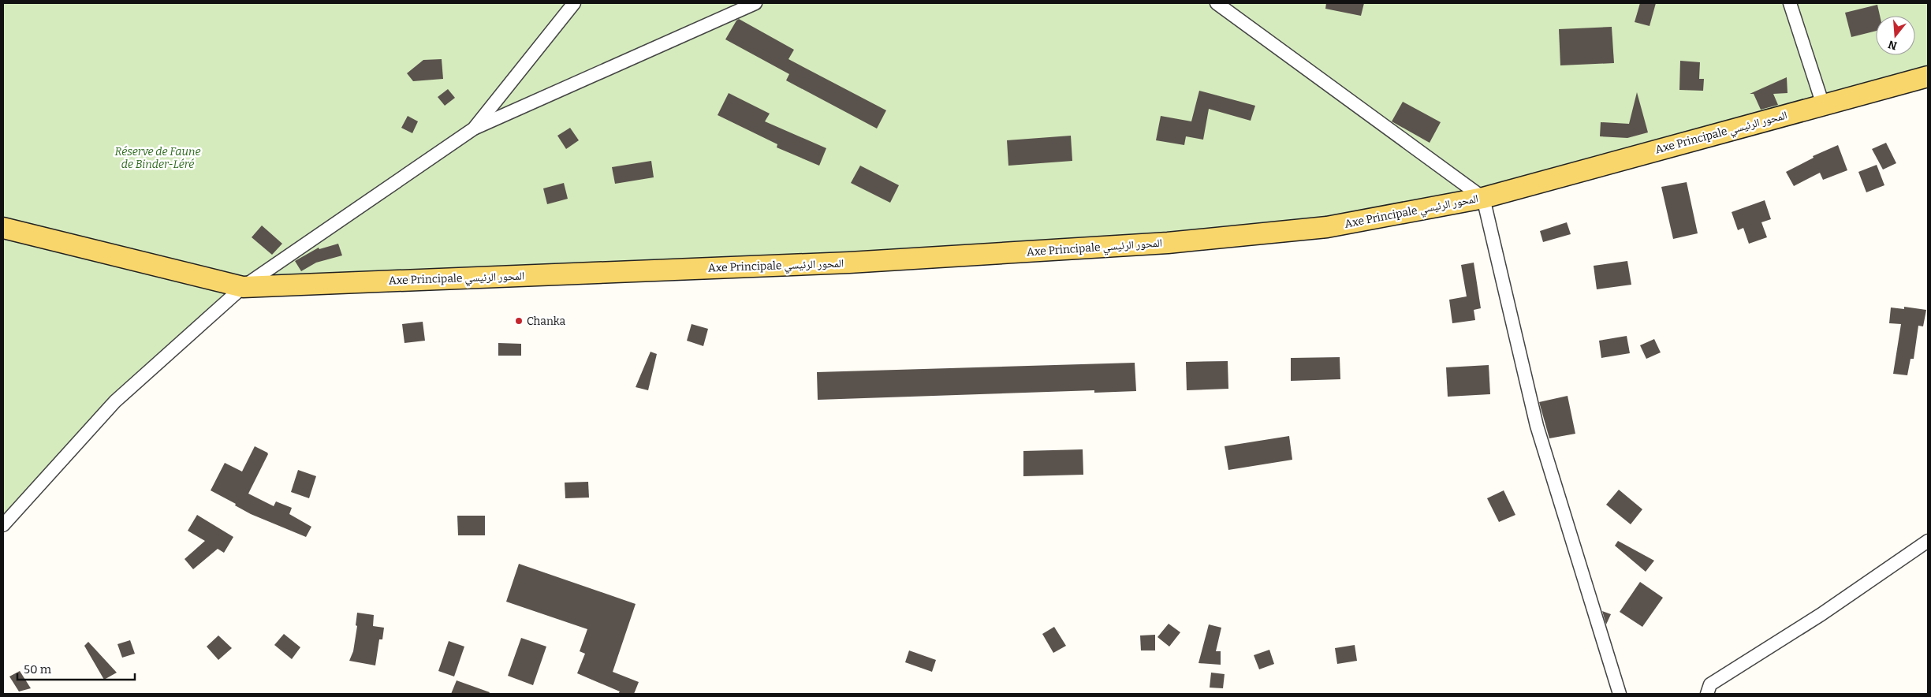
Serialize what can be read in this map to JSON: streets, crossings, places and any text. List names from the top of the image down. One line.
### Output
{"streets":{"main road":["Axe Principale المحور الرئيسي"]},"parks":["Réserve de Faune de Binder-Léré"],"places":["Chanka"],"scale_bar":"50 m","north":"bottom"}
